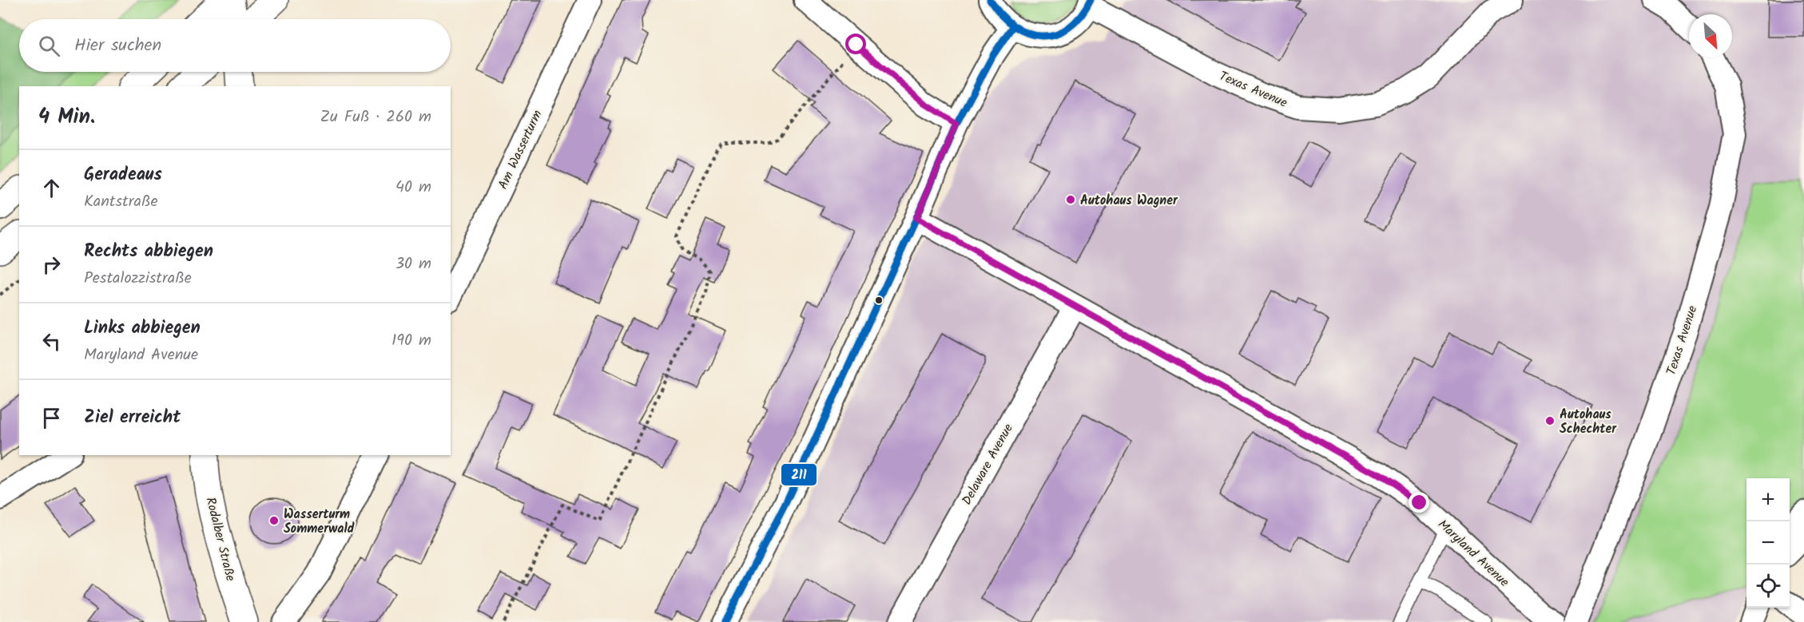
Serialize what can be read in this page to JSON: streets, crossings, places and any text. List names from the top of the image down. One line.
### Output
{"streets":{"main road":["Rodalber Straße"],"street":["Texas Avenue","Am Wasserturm","Delaware Avenue","Maryland Avenue"]},"crossings":[["Delaware Avenue","Maryland Avenue"]],"places":["Autohaus Wagner","Autohaus Schechter","Wasserturm Sommerwald"],"lines":["transit line 211"],"north":"bottom right","page":{"search":"Hier suchen","heading":["4 Min.","Zu Fuß · 260 m"],"list":[["Geradeaus","Kantstraße","40 m"],["Rechts abbiegen","Pestalozzistraße","30 m"],["Links abbiegen","Maryland Avenue","190 m"],"Ziel erreicht"],"map_buttons":["+","−"]}}
